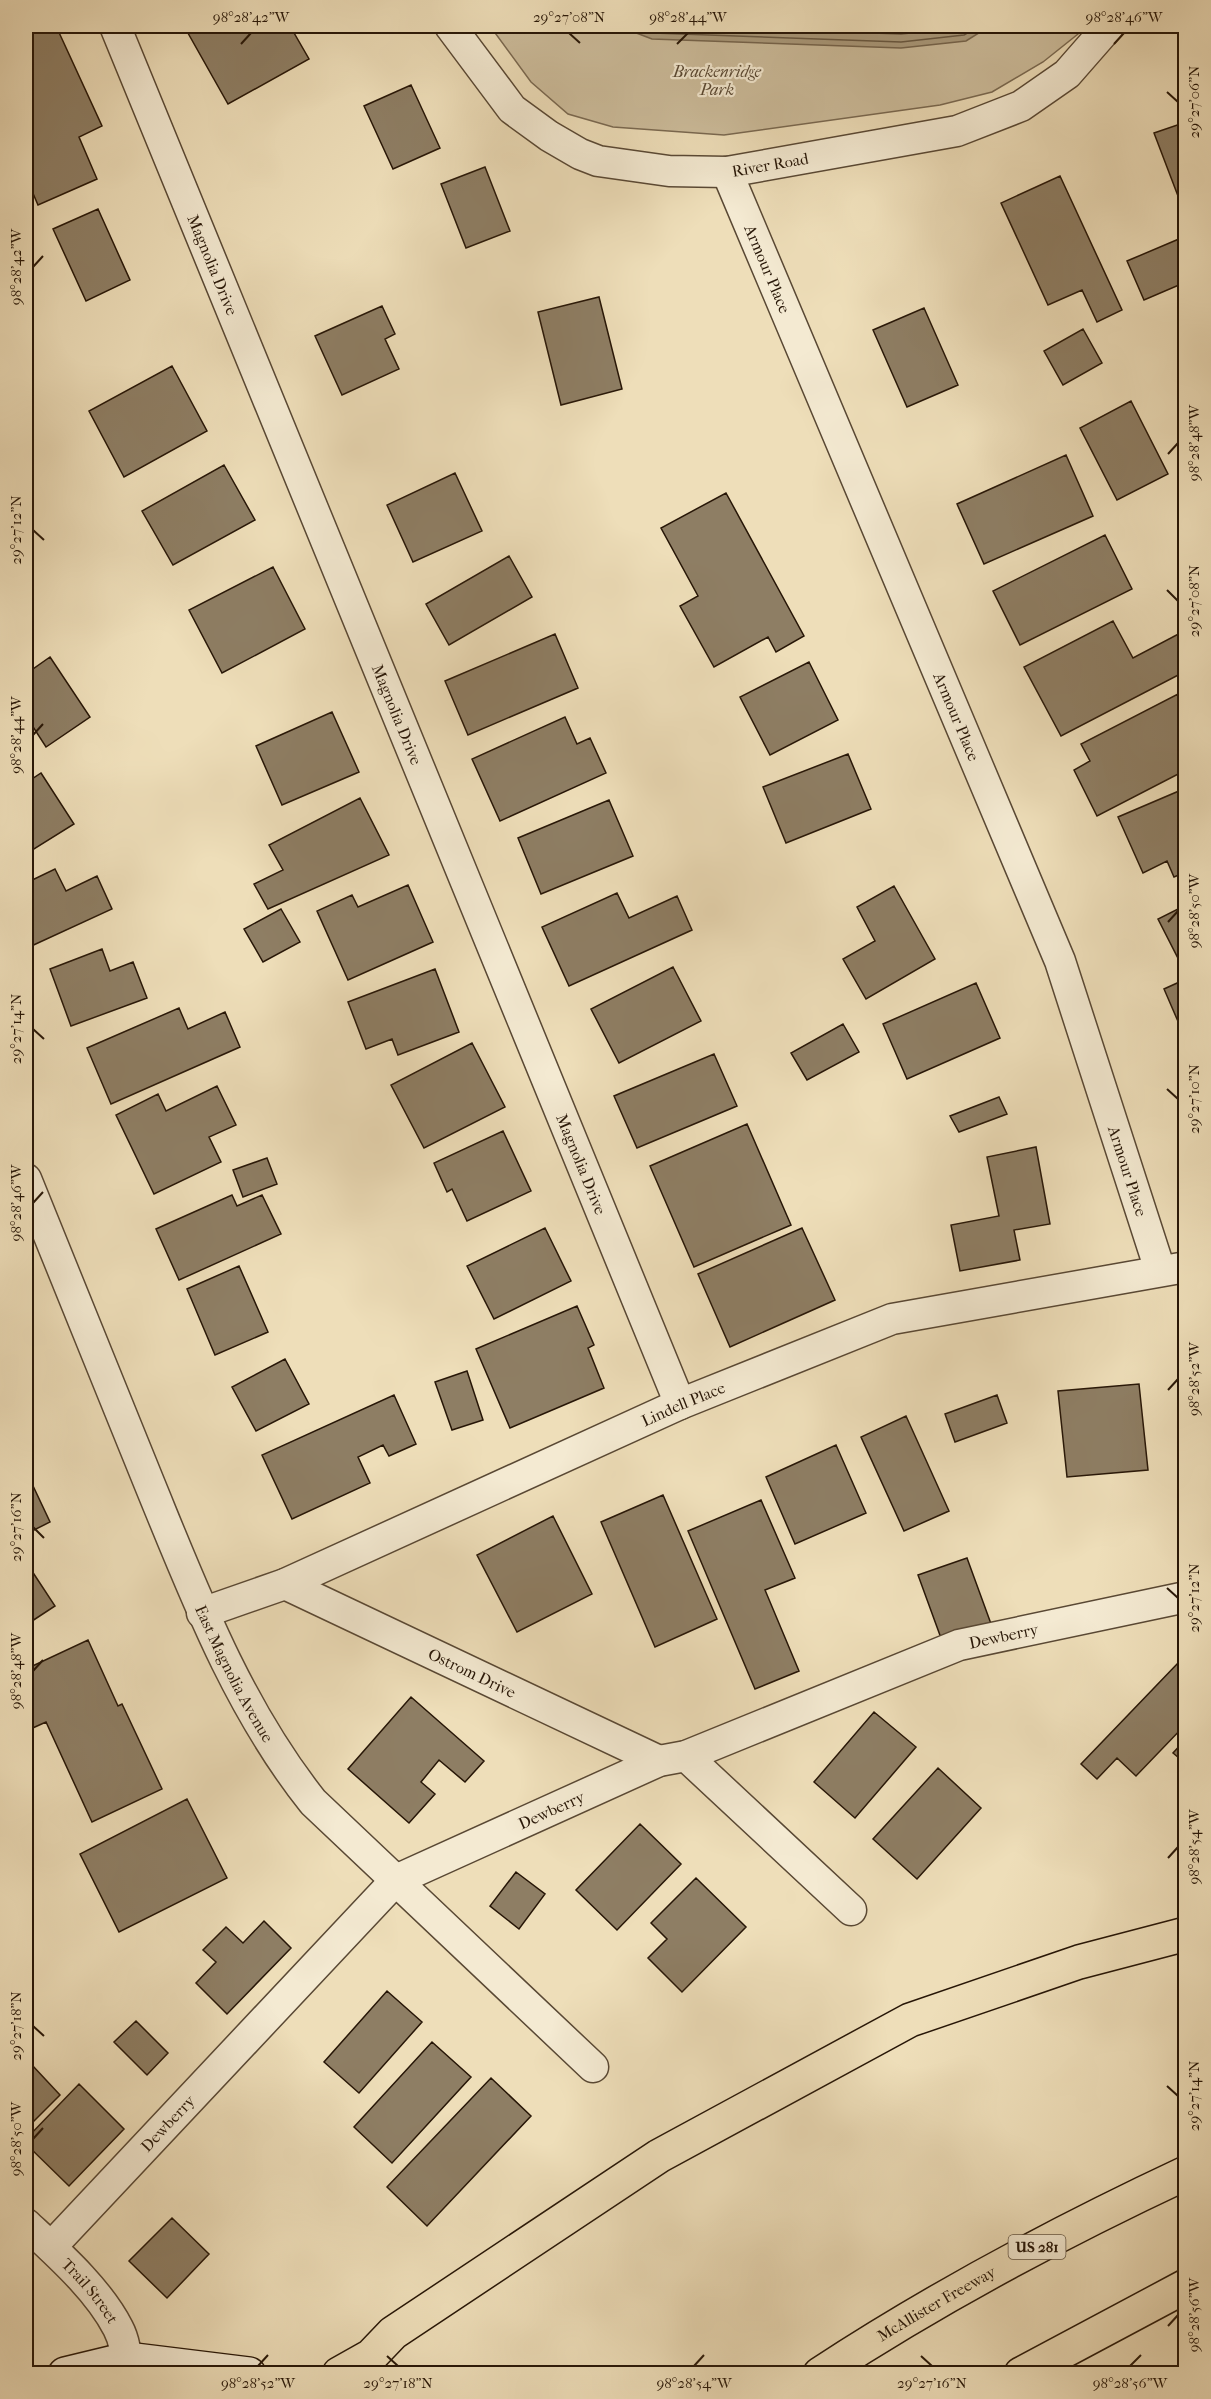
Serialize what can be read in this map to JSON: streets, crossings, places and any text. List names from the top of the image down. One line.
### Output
{"streets":{"highway":["US 281","McAllister Freeway"],"street":["River Road","Magnolia Drive","Armour Place","Lindell Place","Dewberry","East Magnolia Avenue","Ostrom Drive","Trail Street"]},"crossings":[["River Road","Armour Place"],["Magnolia Drive","Lindell Place"],["Armour Place","Lindell Place"],["Lindell Place","East Magnolia Avenue"],["Lindell Place","Ostrom Drive"],["Dewberry","East Magnolia Avenue"],["Dewberry","Ostrom Drive"],["Dewberry","Trail Street"]],"parks":["Brackenridge Park"],"coordinates":["98°28'42\"W","29°27'08\"N","98°28'44\"W","98°28'46\"W","29°27'06\"N","98°28'48\"W","29°27'12\"N","98°28'50\"W","29°27'14\"N","29°27'10\"N","98°28'52\"W","29°27'16\"N","98°28'54\"W","29°27'18\"N","98°28'56\"W"]}
